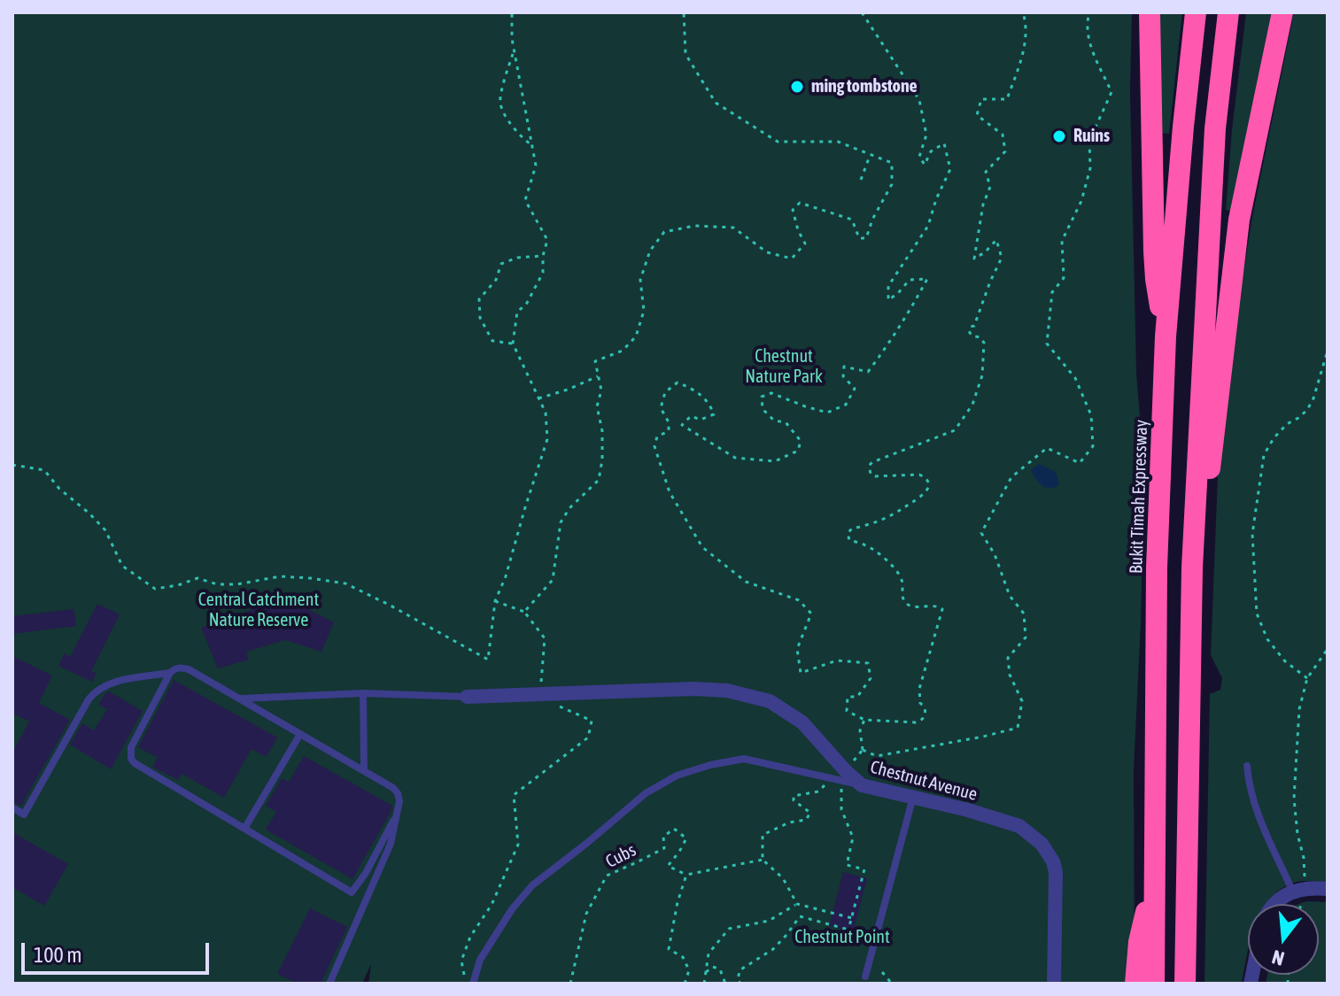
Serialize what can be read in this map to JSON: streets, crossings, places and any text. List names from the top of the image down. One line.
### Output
{"streets":{"highway":["Bukit Timah Expressway"],"street":["Chestnut Avenue"],"path":["Cubs"]},"parks":["Chestnut Nature Park","Central Catchment Nature Reserve","Chestnut Point"],"places":["ming tombstone","Ruins"],"scale_bar":"100 m","north":"bottom"}
